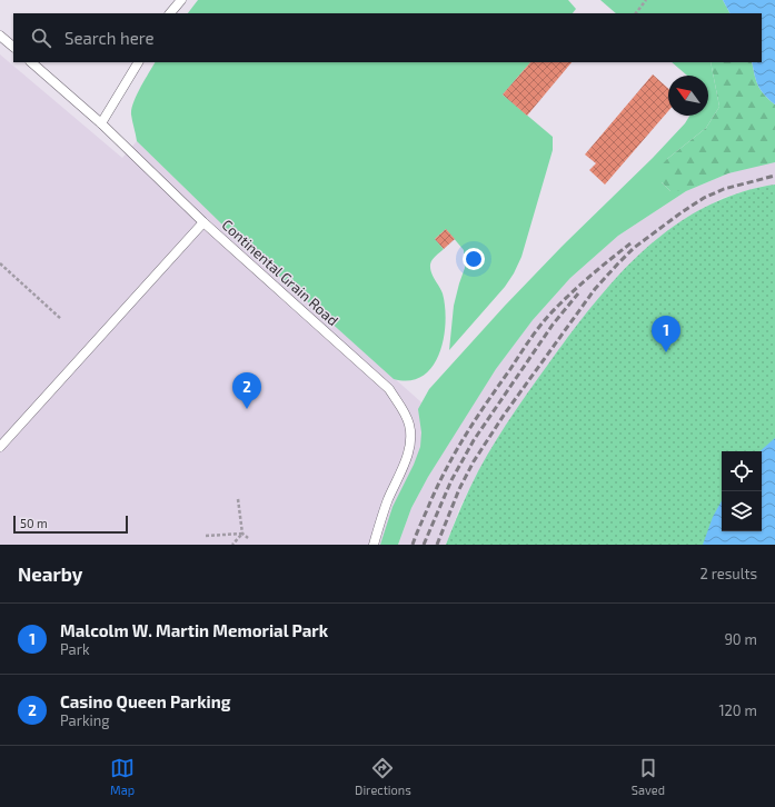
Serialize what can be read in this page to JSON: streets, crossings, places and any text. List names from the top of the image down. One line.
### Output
{"streets":{"lane":["Continental Grain Road"]},"scale_bar":"50 m","north":"top left","page":{"search":"Search here","pins":["1","2"],"scale":"50 m","heading":["Nearby","2 results"],"list":[{"mark":"1","name":"Malcolm W. Martin Memorial Park","note":"Park","value":"90 m"},{"mark":"2","name":"Casino Queen Parking","note":"Parking","value":"120 m"}],"nav":["Map","Directions","Saved"]}}
